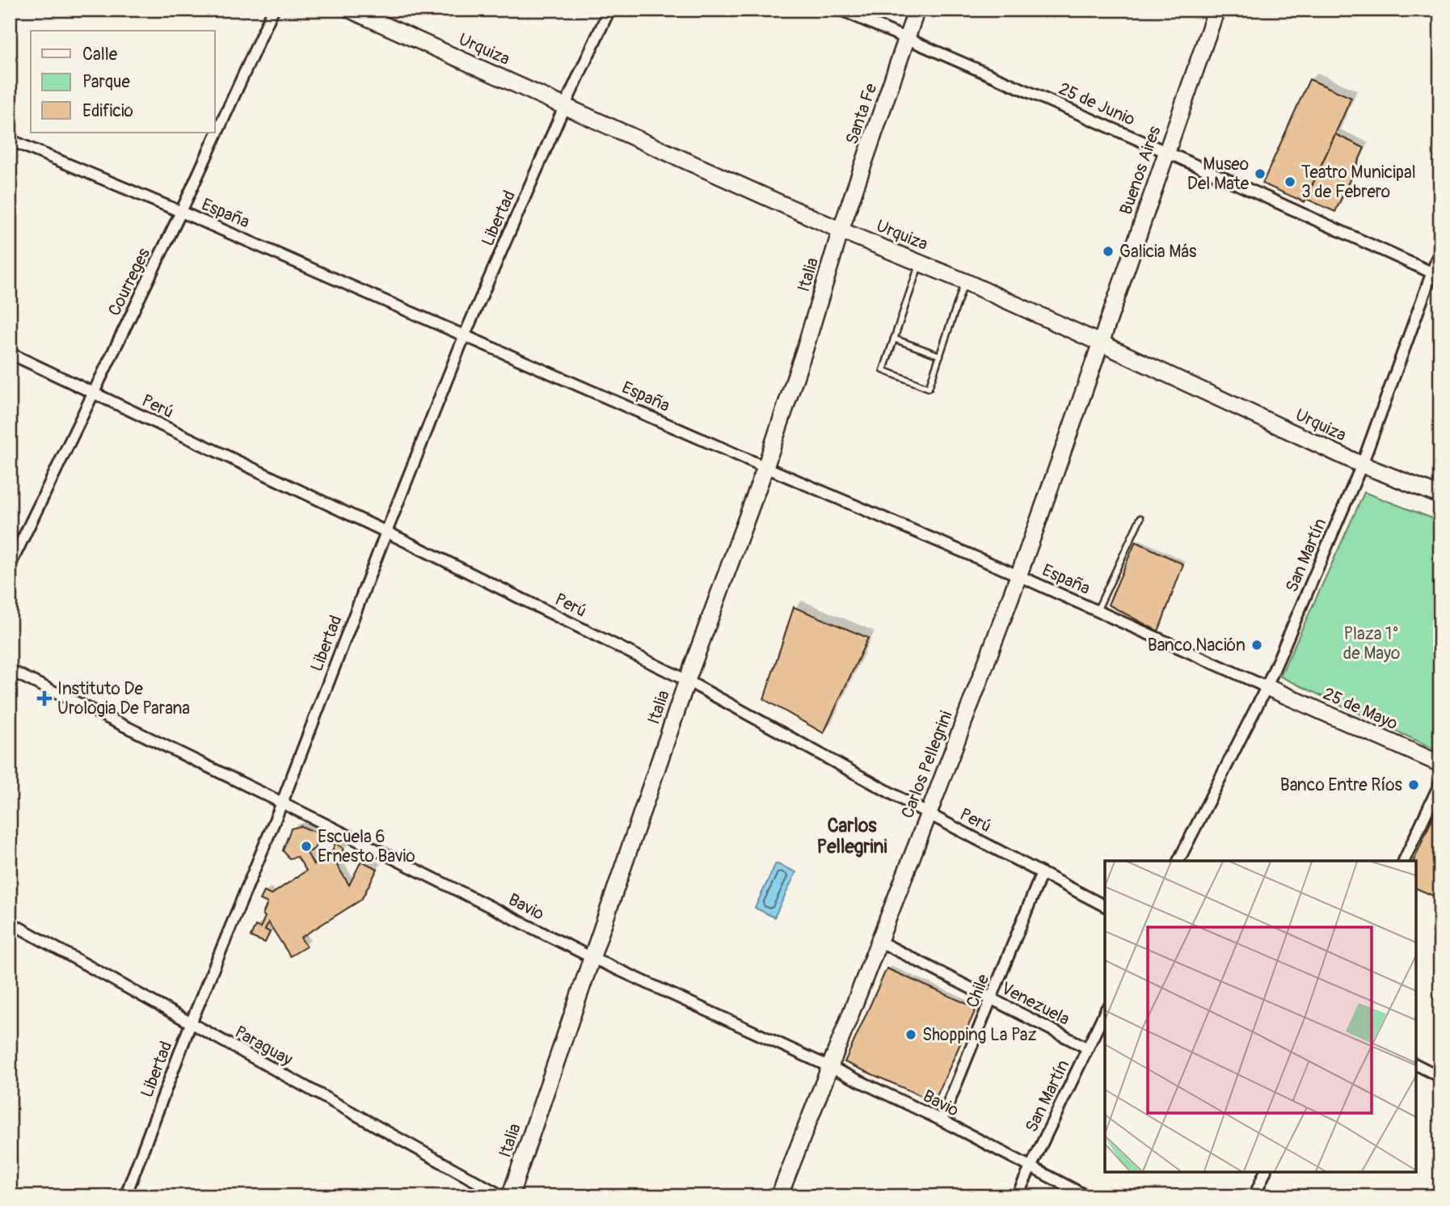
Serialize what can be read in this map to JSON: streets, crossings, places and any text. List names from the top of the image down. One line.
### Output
{"streets":{"street":["Urquiza","25 de Junio","Santa Fe","Buenos Aires","España","Libertad","Italia","Courreges","Perú","San Martín","25 de Mayo","Carlos Pellegrini","Bavio","Chile","Venezuela","Paraguay"]},"crossings":[["Urquiza","Santa Fe"],["Urquiza","Buenos Aires"],["Urquiza","Libertad"],["Urquiza","Italia"],["Urquiza","San Martín"],["Urquiza","Carlos Pellegrini"],["25 de Junio","Santa Fe"],["25 de Junio","Buenos Aires"],["25 de Junio","San Martín"],["Santa Fe","Italia"],["Buenos Aires","Carlos Pellegrini"],["España","Libertad"],["España","Italia"],["España","Courreges"],["España","San Martín"],["España","25 de Mayo"],["España","Carlos Pellegrini"],["Libertad","Perú"],["Libertad","Bavio"],["Libertad","Paraguay"],["Italia","Perú"],["Italia","Bavio"],["Courreges","Perú"],["Perú","Carlos Pellegrini"],["Perú","Chile"],["San Martín","25 de Mayo"],["San Martín","Bavio"],["San Martín","Venezuela"],["Carlos Pellegrini","Bavio"],["Carlos Pellegrini","Venezuela"],["Bavio","Chile"],["Chile","Venezuela"]],"districts":["Carlos Pellegrini"],"parks":["Plaza 1° de Mayo"],"places":{"other":["Museo Del Mate","Teatro Municipal 3 de Febrero","Galicia Más","Banco Nación","Banco Entre Ríos","Escuela 6 Ernesto Bavio","Shopping La Paz"],"health":["Instituto De Urologia De Parana"]},"legend":["Calle","Parque","Edificio"]}
